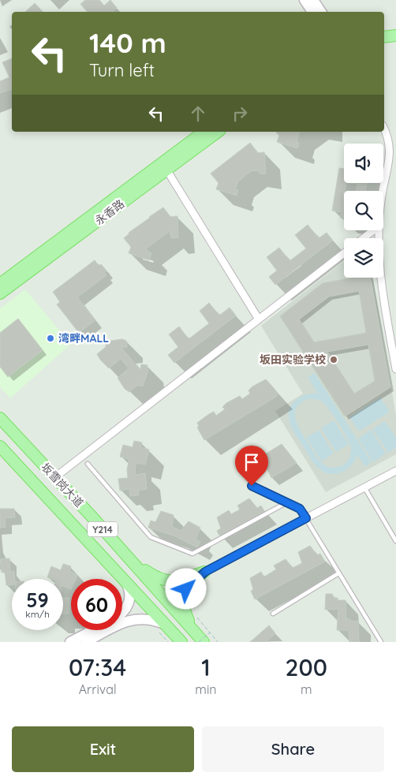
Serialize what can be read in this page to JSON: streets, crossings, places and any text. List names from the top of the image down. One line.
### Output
{"streets":{"main road":["永香路","坂雪岗大道","Y214"]},"places":["湾畔MALL","坂田实验学校"],"page":{"turn":["140 m","Turn left"],"speed":"59 km/h","limit":"60","eta":["07:34","Arrival","1","min","200","m"],"buttons":["Exit","Share"]}}
